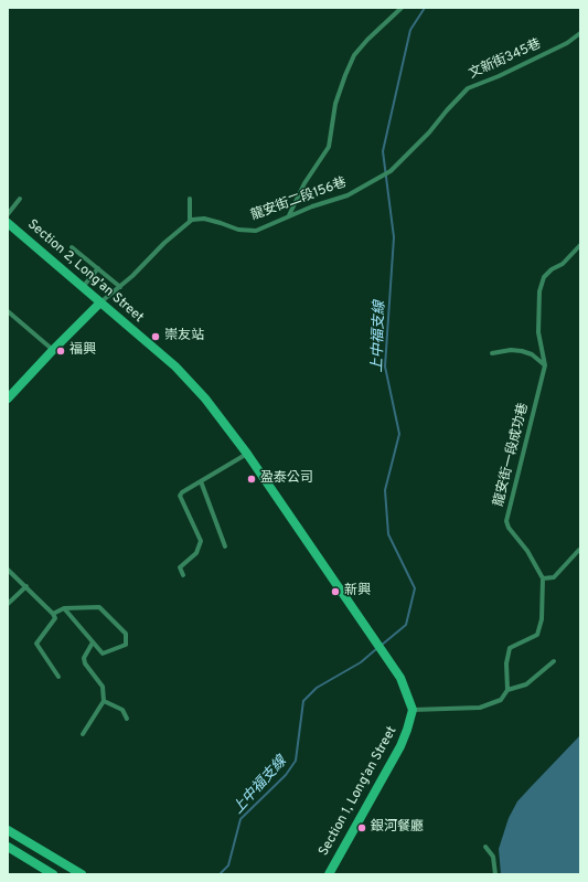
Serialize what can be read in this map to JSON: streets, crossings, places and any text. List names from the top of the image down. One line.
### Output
{"streets":{"street":["Section 2, Long'an Street","Section 1, Long'an Street"],"lane":["文新街345巷","龍安街二段156巷","龍安街一段成功巷"]},"crossings":[["文新街345巷","龍安街二段156巷"],["Section 2, Long'an Street","Section 1, Long'an Street"]],"water":["上中福支線"],"places":["崇友站","福興","盈泰公司","新興","銀河餐廳"]}
